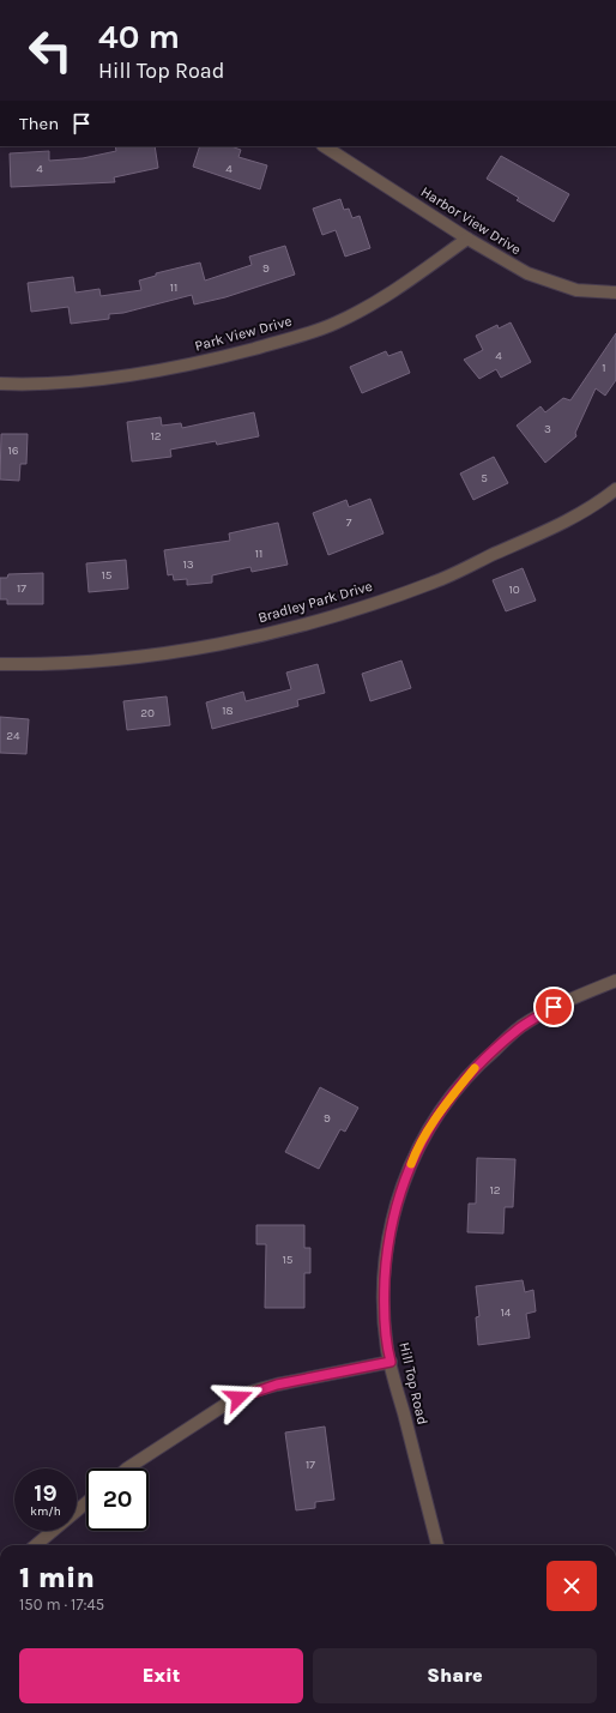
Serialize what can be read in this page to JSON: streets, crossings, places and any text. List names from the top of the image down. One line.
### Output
{"streets":{"street":["Harbor View Drive","Park View Drive","Bradley Park Drive","Hill Top Road"]},"crossings":[["Harbor View Drive","Park View Drive"]],"house_numbers":["4","4","9","11","4","1","3","12","16","5","7","11","13","15","17","10","18","20","24","9","12","15","14","17"],"page":{"turn":["40 m","Hill Top Road"],"then":"Then","speed":"19 km/h","limit":"20","heading":["1 min","150 m · 17:45"],"buttons":["Exit","Share"]}}
